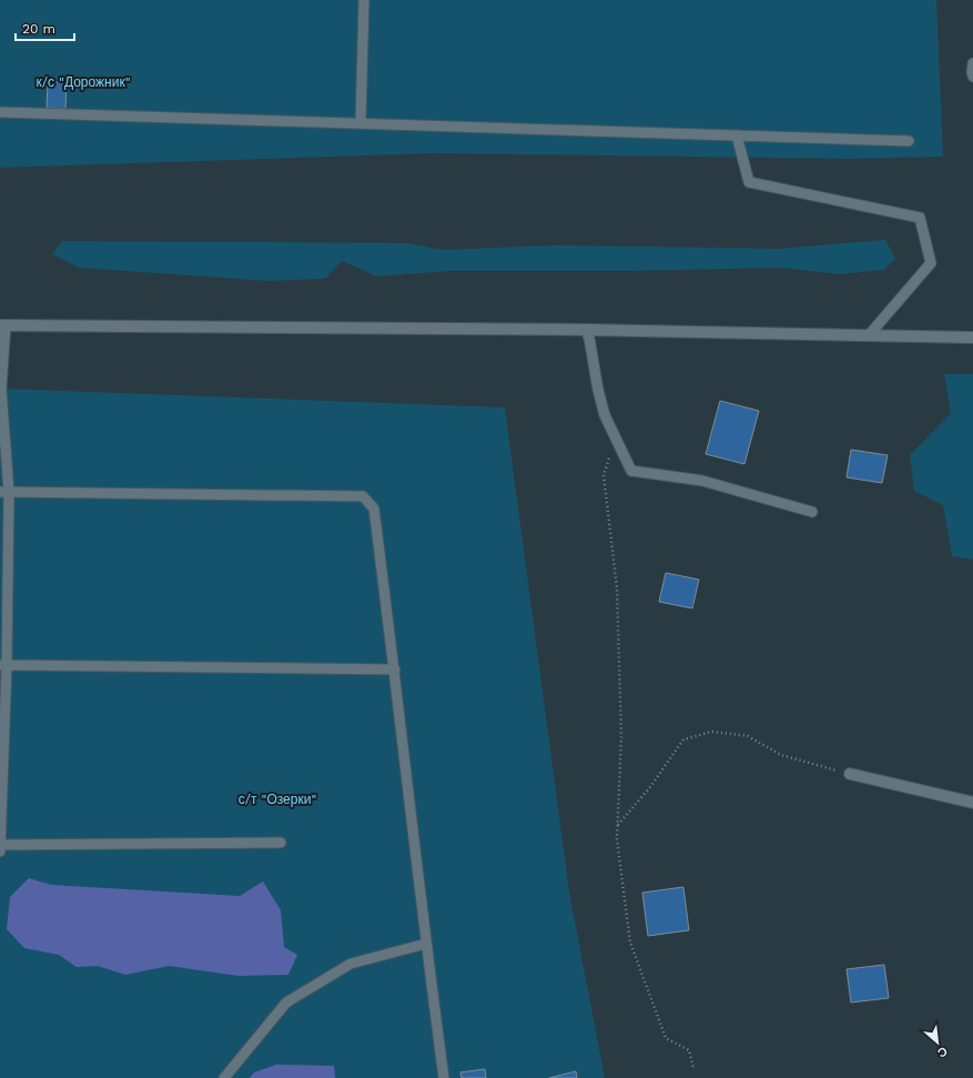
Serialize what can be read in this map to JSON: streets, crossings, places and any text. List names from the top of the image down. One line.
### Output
{"parks":["к/с \"Дорожник\"","с/т \"Озерки\""],"scale_bar":"20 m","north":"bottom right"}
